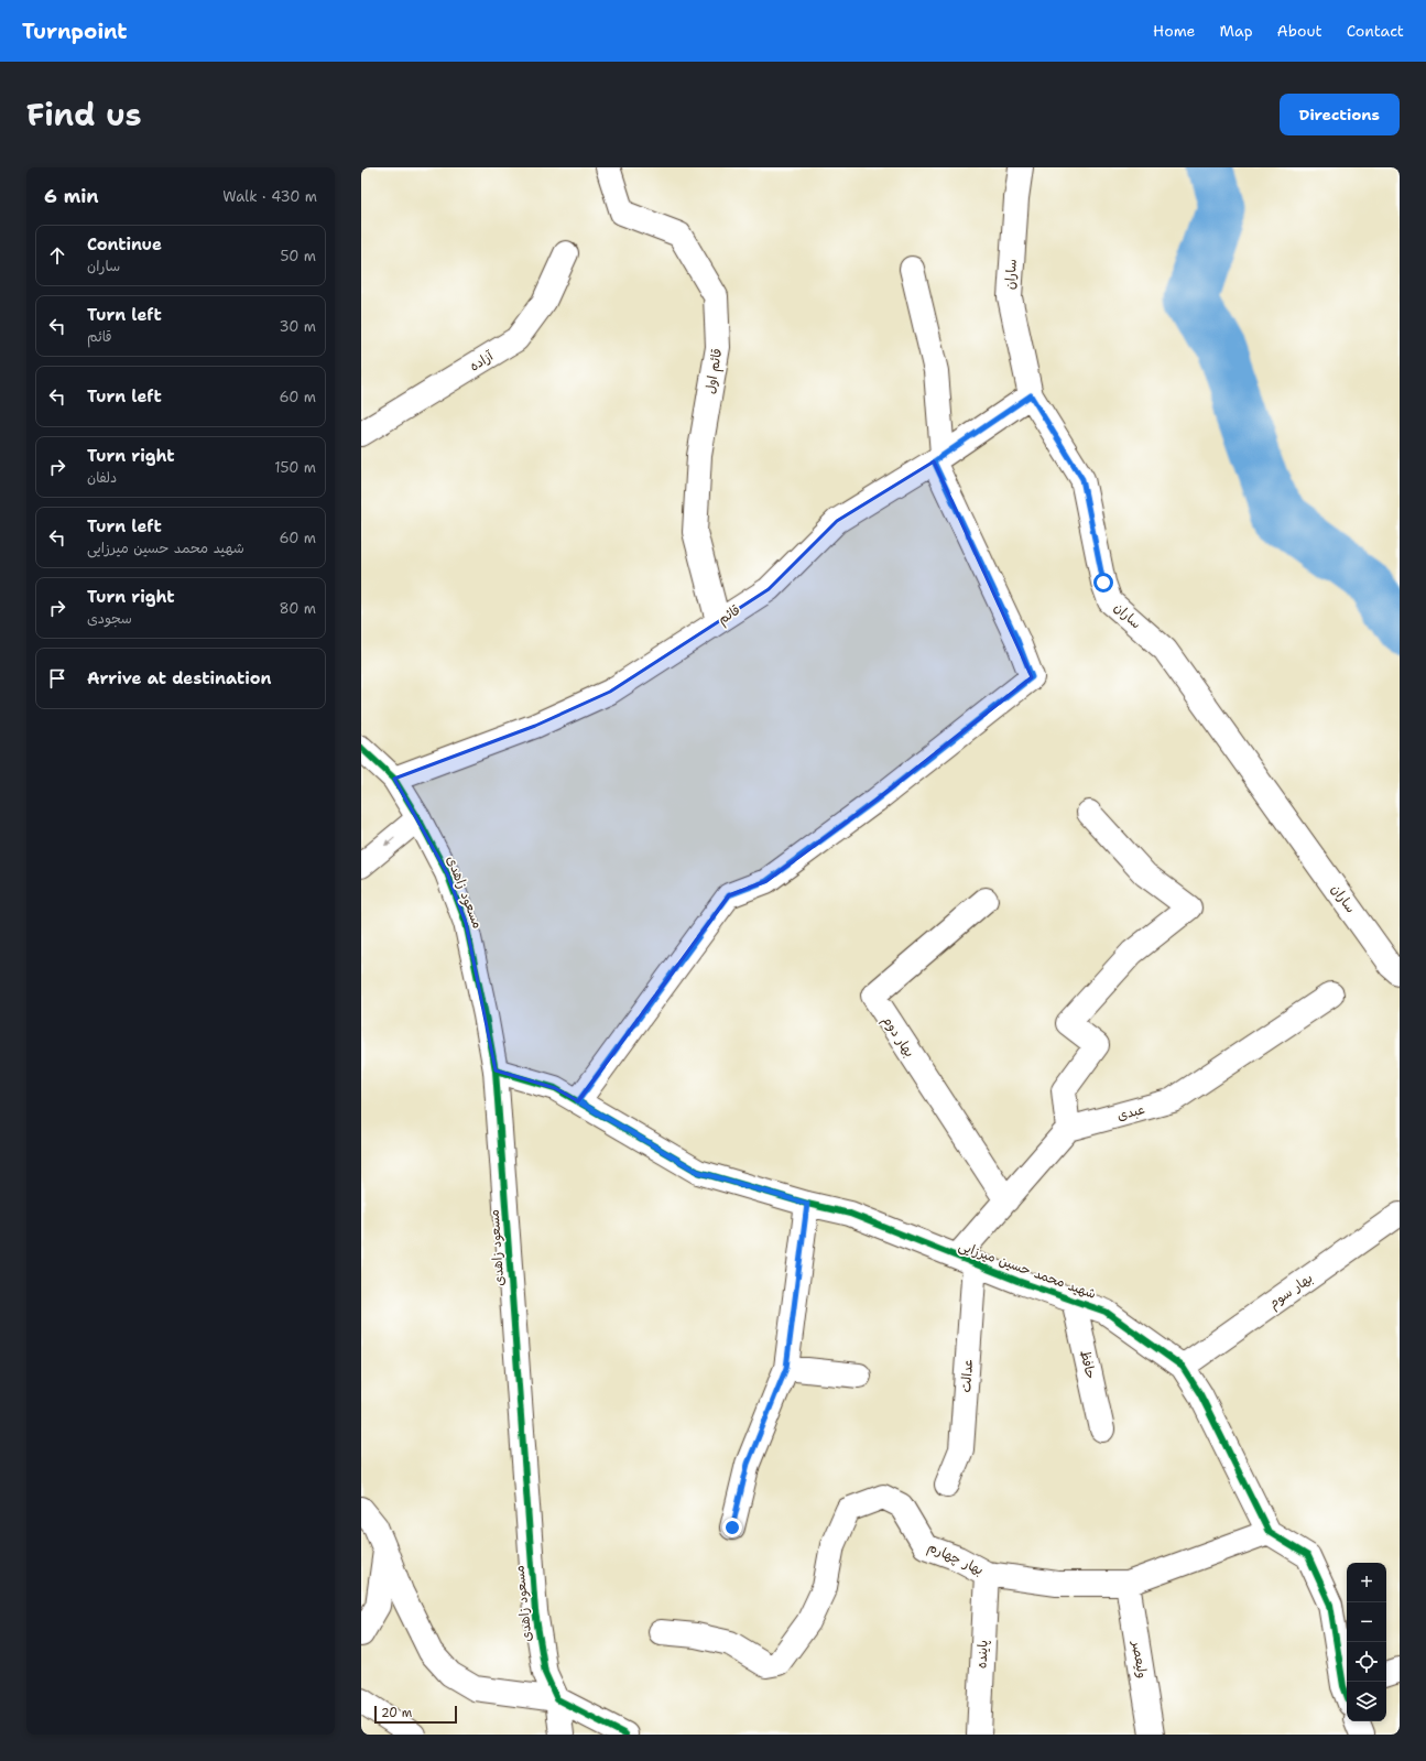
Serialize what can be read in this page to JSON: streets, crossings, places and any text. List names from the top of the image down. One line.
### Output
{"streets":{"street":["ساران","آزاده","قائم اول","قائم","مسعود زاهدی","بهار دوم","عبدی","شهید محمد حسین میرزایی","بهار سوم","حافظ","عدالت","بهار چهارم","پاینده","ولیعصر"]},"crossings":[["ساران","قائم"],["قائم اول","قائم"],["قائم","مسعود زاهدی"],["مسعود زاهدی","شهید محمد حسین میرزایی"],["شهید محمد حسین میرزایی","بهار سوم"],["شهید محمد حسین میرزایی","حافظ"],["شهید محمد حسین میرزایی","عدالت"],["شهید محمد حسین میرزایی","بهار چهارم"],["بهار چهارم","پاینده"],["بهار چهارم","ولیعصر"]],"scale_bar":"20 m","page":{"header":"Turnpoint","nav":["Home","Map","About","Contact"],"title":"Find us","buttons":"Directions","heading":["6 min","Walk · 430 m"],"list":[["Continue","ساران","50 m"],["Turn left","قائم","30 m"],["Turn left","60 m"],["Turn right","دلفان","150 m"],["Turn left","شهید محمد حسین میرزایی","60 m"],["Turn right","سجودی","80 m"],"Arrive at destination"],"map_buttons":["+","−"],"scale":"20 m"}}
